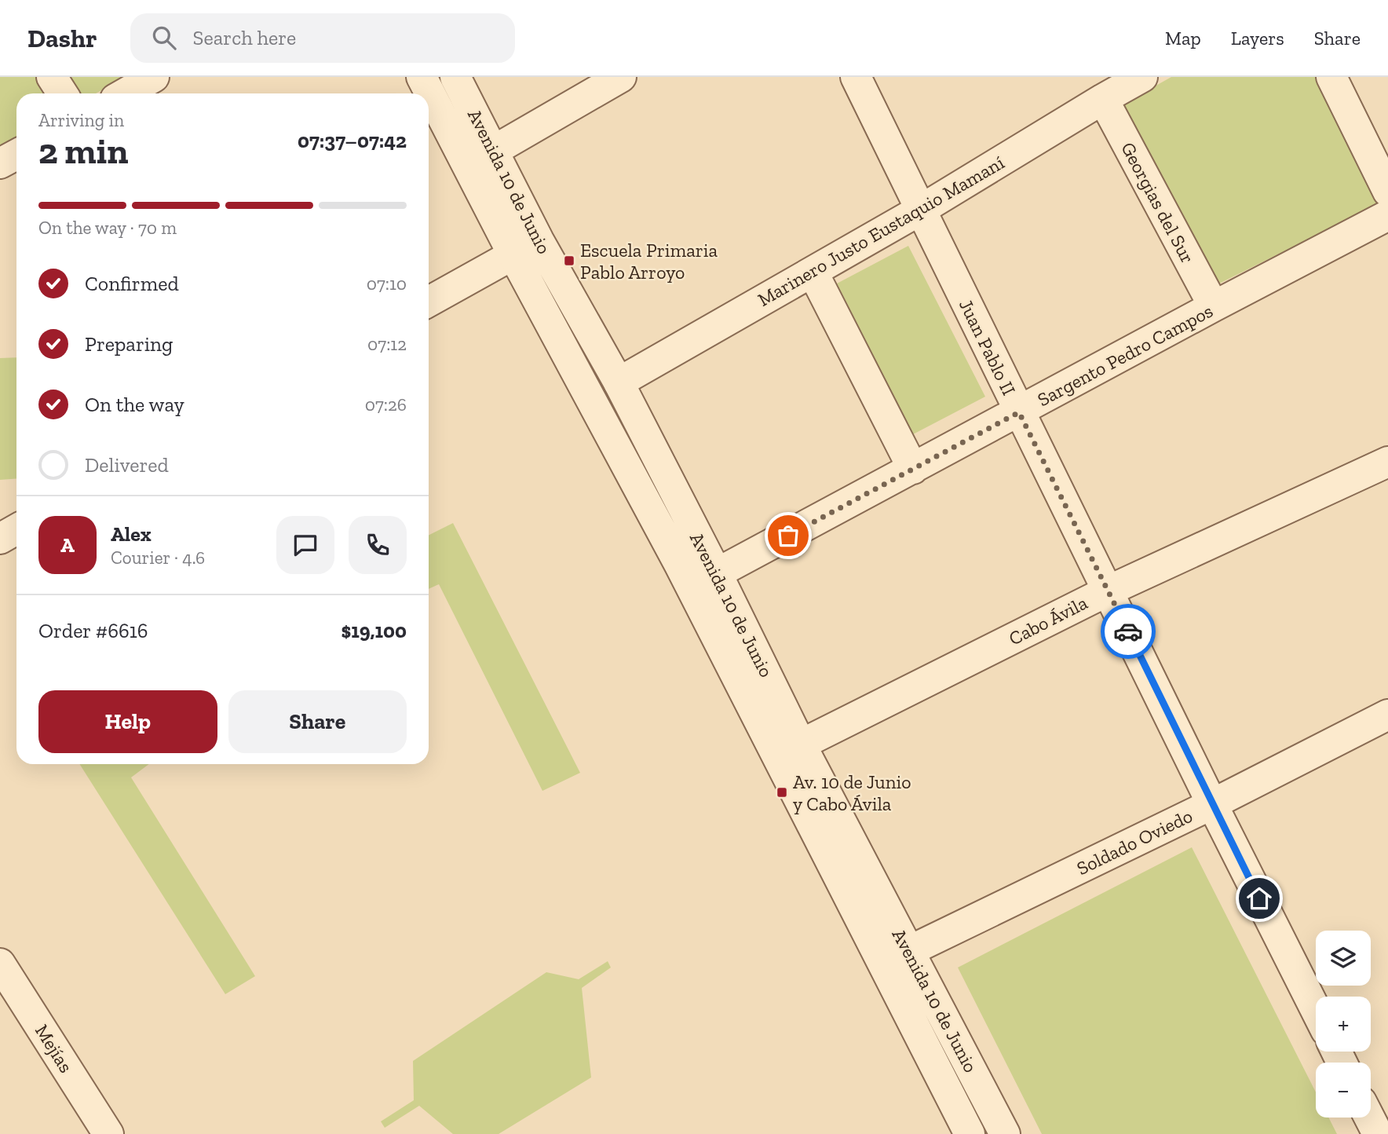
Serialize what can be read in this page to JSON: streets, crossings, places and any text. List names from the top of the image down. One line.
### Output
{"streets":{"street":["Avenida 10 de Junio","Georgias del Sur","Marinero Justo Eustaquio Mamaní","Juan Pablo II","Sargento Pedro Campos","Cabo Ávila","Soldado Oviedo","Mejías"]},"crossings":[["Avenida 10 de Junio","Marinero Justo Eustaquio Mamaní"],["Avenida 10 de Junio","Sargento Pedro Campos"],["Avenida 10 de Junio","Cabo Ávila"],["Avenida 10 de Junio","Soldado Oviedo"],["Georgias del Sur","Marinero Justo Eustaquio Mamaní"],["Georgias del Sur","Sargento Pedro Campos"],["Marinero Justo Eustaquio Mamaní","Juan Pablo II"],["Juan Pablo II","Sargento Pedro Campos"],["Juan Pablo II","Cabo Ávila"],["Juan Pablo II","Soldado Oviedo"]],"places":{"transit":["Escuela Primaria Pablo Arroyo","Av. 10 de Junio y Cabo Ávila"]},"page":{"header":"Dashr","search":"Search here","nav":["Map","Layers","Share"],"heading":["2 min","Arriving in","07:37–07:42"],"panel":["Alex","Courier · 4.6","Order #6616","$19,100"],"bar":"On the way · 70 m","list":[["Confirmed","07:10"],["Preparing","07:12"],["On the way","07:26"],"Delivered"],"round":"A","buttons":["Help","Share"],"map_buttons":["+","−"]}}
